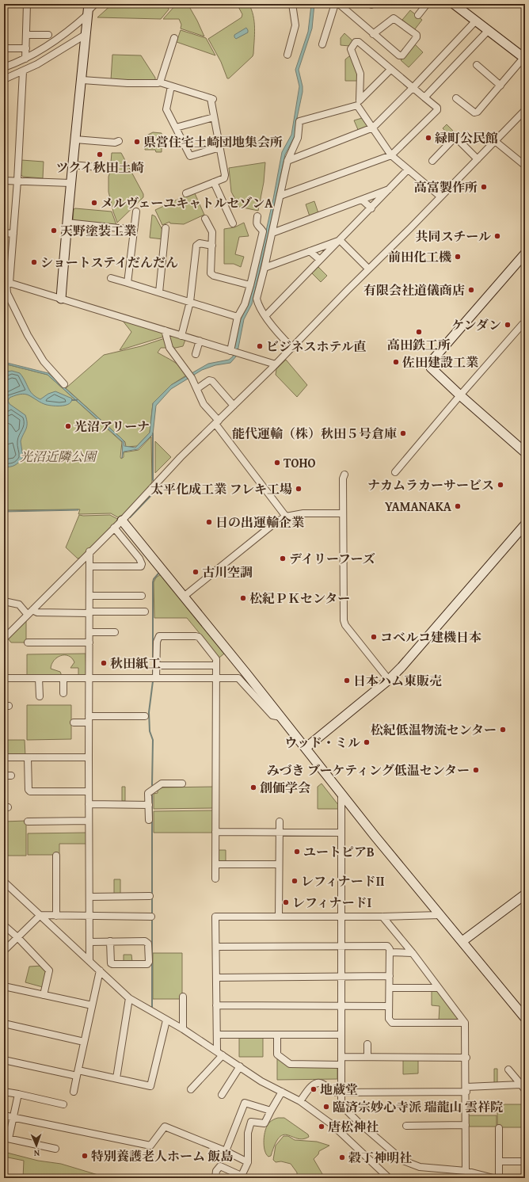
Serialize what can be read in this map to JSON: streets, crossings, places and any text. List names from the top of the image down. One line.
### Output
{"parks":["光沼近隣公園"],"places":["緑町公民館","県営住宅土崎団地集会所","ツクイ秋田土崎","高富製作所","メルヴェーユキャトルセゾンA","天野塗装工業","共同スチール","前田化工機","ショートステイだんだん","有限会社道儀商店","ケンダン","高田鉄工所","ビジネスホテル直","佐田建設工業","光沼アリーナ","能代運輸（株）秋田５号倉庫","TOHO","ナカムラカーサービス","太平化成工業 フレキ工場","YAMANAKA","日の出運輸企業","デイリーフーズ","古川空調","松紀ＰＫセンター","コベルコ建機日本","秋田紙工","日本ハム東販売","松紀低温物流センター","ウッド・ミル","みづき ブーケティング低温センター","創価学会","ユートピアB","レフィナードⅡ","レフィナードⅠ","地蔵堂","臨済宗妙心寺派 瑞龍山 雲祥院","唐松神社","特別養護老人ホーム 飯島","穀丁神明社"],"north":"bottom"}
